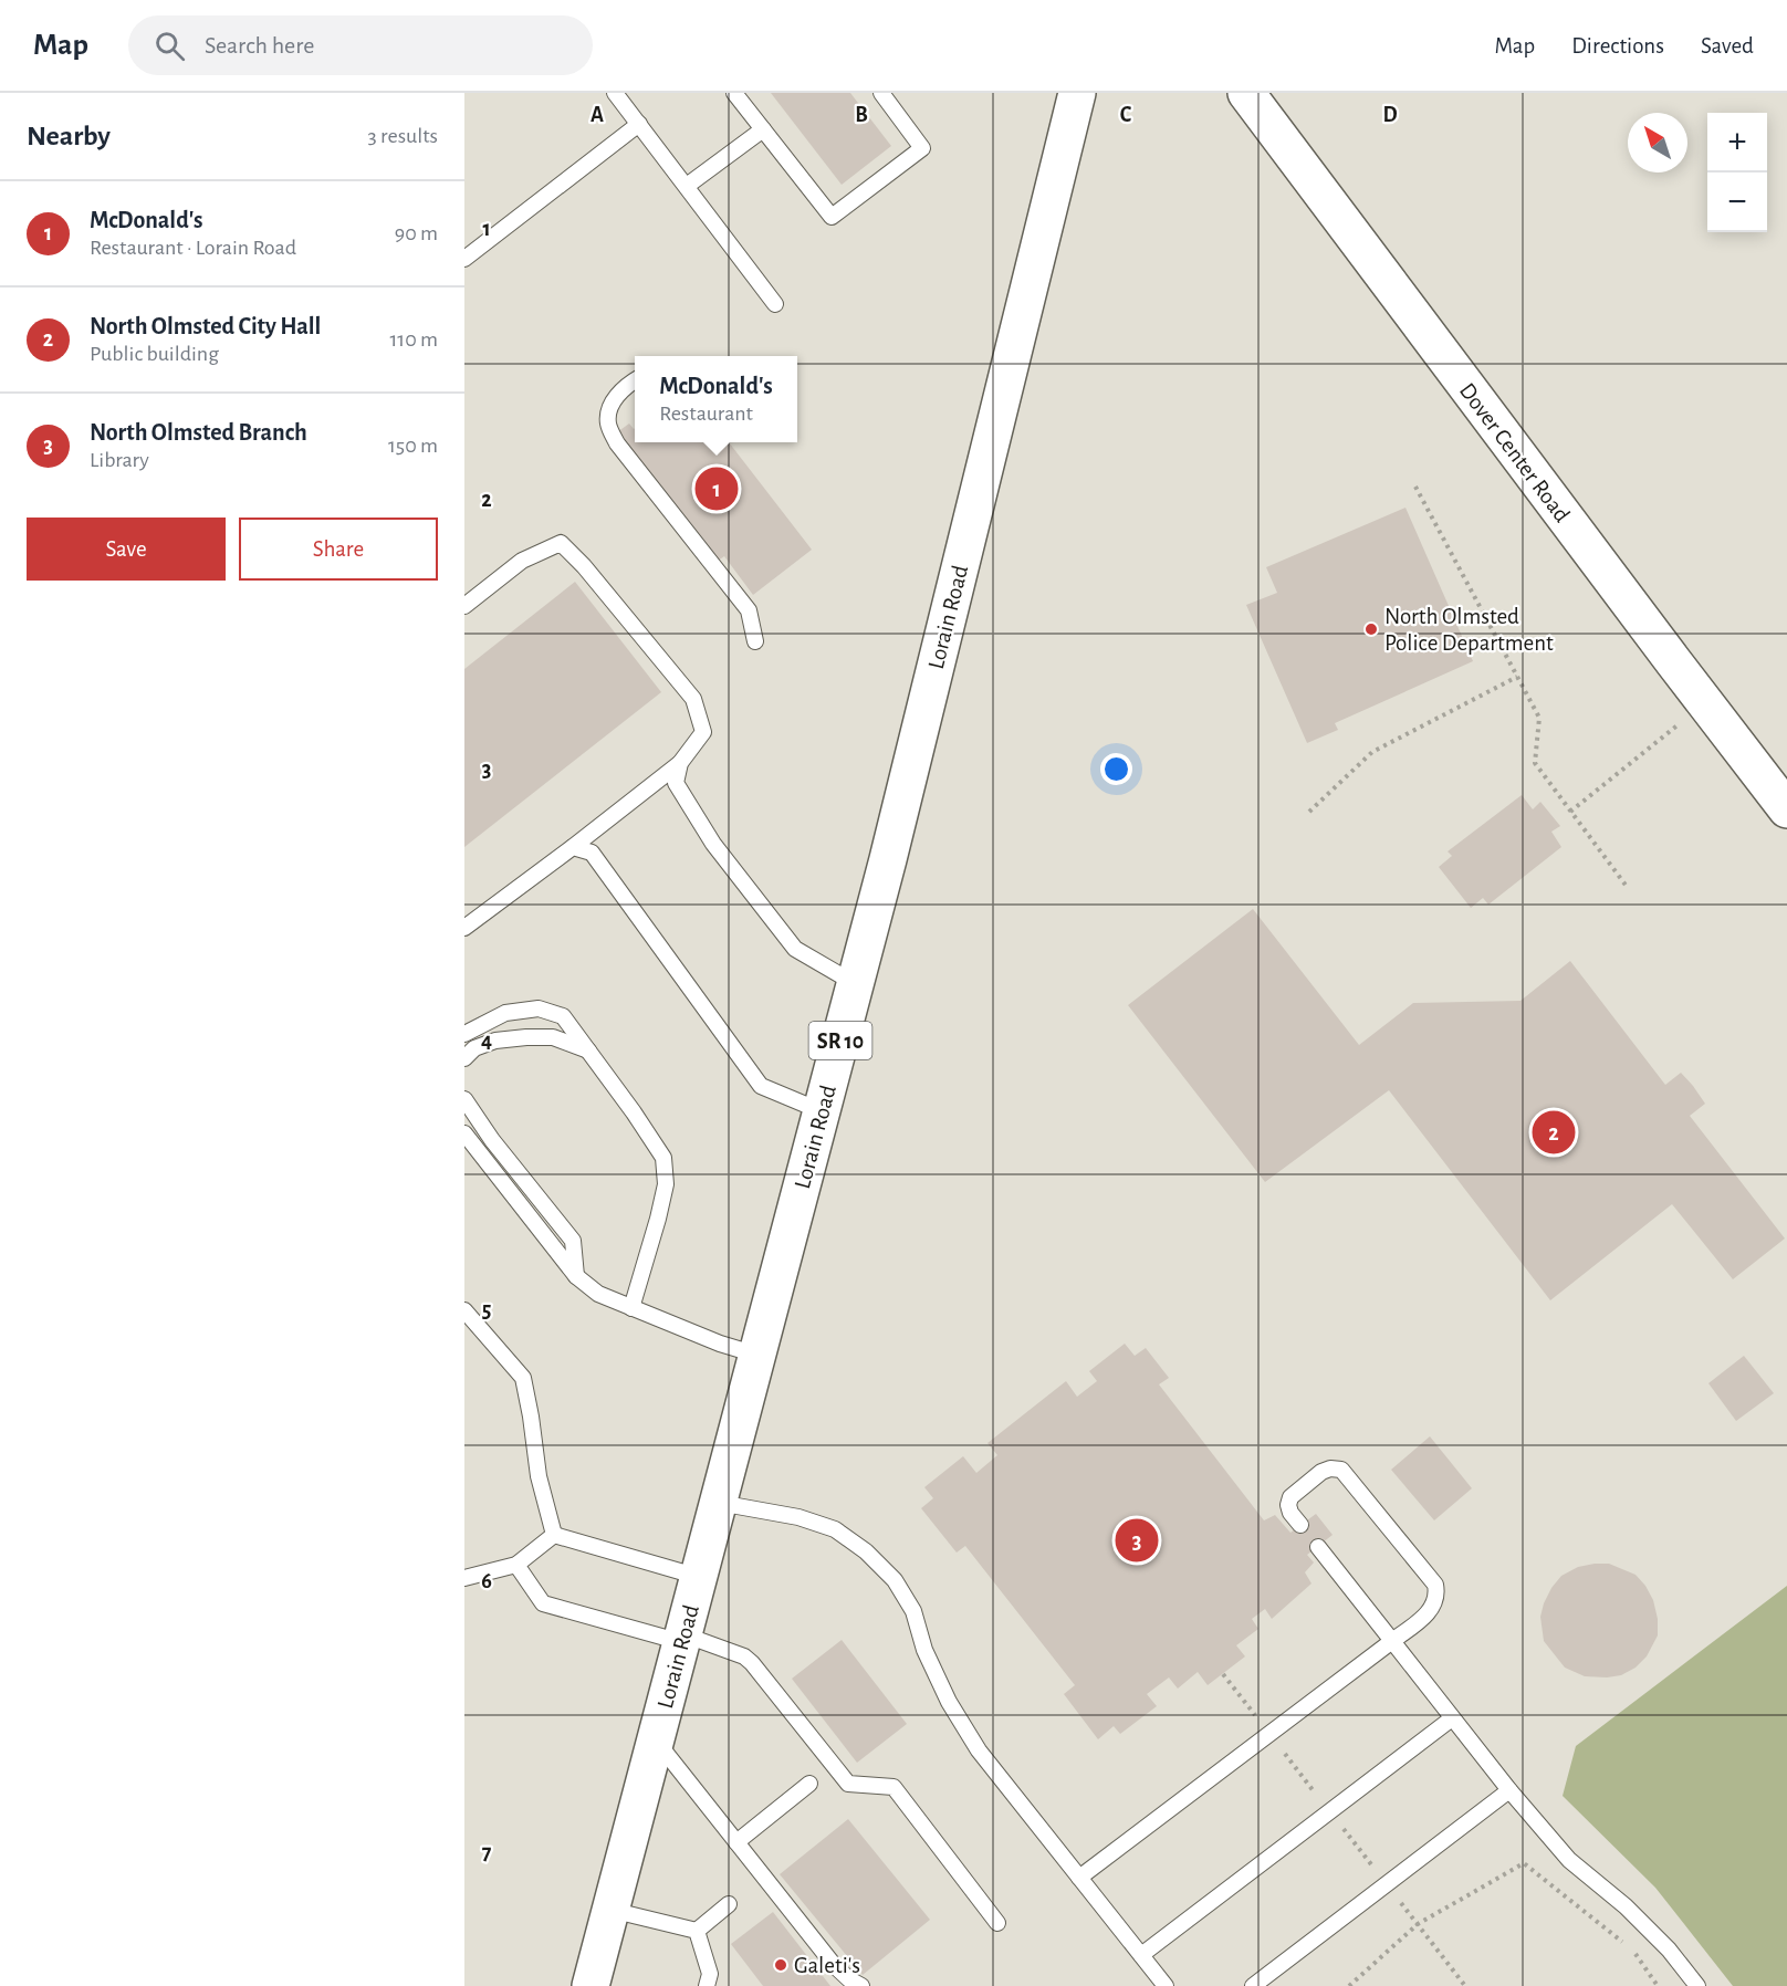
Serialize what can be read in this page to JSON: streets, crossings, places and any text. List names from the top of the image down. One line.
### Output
{"streets":{"main road":["Dover Center Road","Lorain Road","SR 10"]},"places":["North Olmsted Police Department","Galeti's"],"north":"top left","page":{"header":"Map","search":"Search here","nav":["Map","Directions","Saved"],"heading":["Nearby","3 results"],"map_buttons":["+","−"],"list":[{"mark":"1","name":"McDonald's","note":"Restaurant · Lorain Road","value":"90 m"},{"mark":"2","name":"North Olmsted City Hall","note":"Public building","value":"110 m"},{"mark":"3","name":"North Olmsted Branch","note":"Library","value":"150 m"}],"popup":["McDonald's","Restaurant"],"pins":["1","2","3"],"buttons":["Save","Share"]},"grid":{"columns":["A","B","C","D"],"rows":["1","2","3","4","5","6","7"]}}
